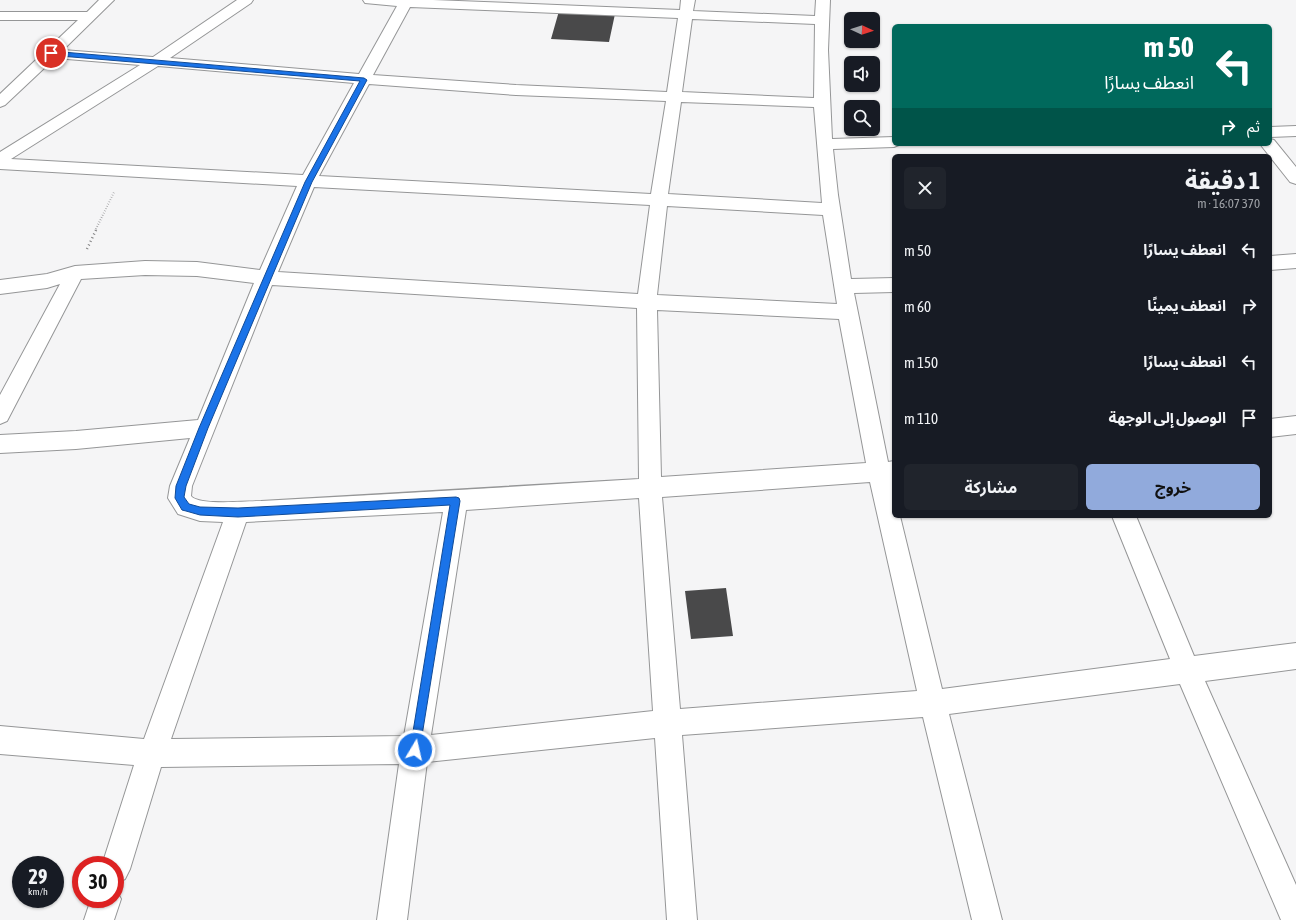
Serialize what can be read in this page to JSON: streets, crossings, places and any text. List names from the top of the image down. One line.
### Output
{"north":"right","page":{"turn":["50 m","انعطف يسارًا"],"then":"ثم","heading":["1 دقيقة","370 m · 16:07"],"list":[{"name":"انعطف يسارًا","value":"50 m"},{"name":"انعطف يمينًا","value":"60 m"},{"name":"انعطف يسارًا","value":"150 m"},{"name":"الوصول إلى الوجهة","value":"110 m"}],"buttons":["خروج","مشاركة"],"speed":"29 km/h","limit":"30"}}
